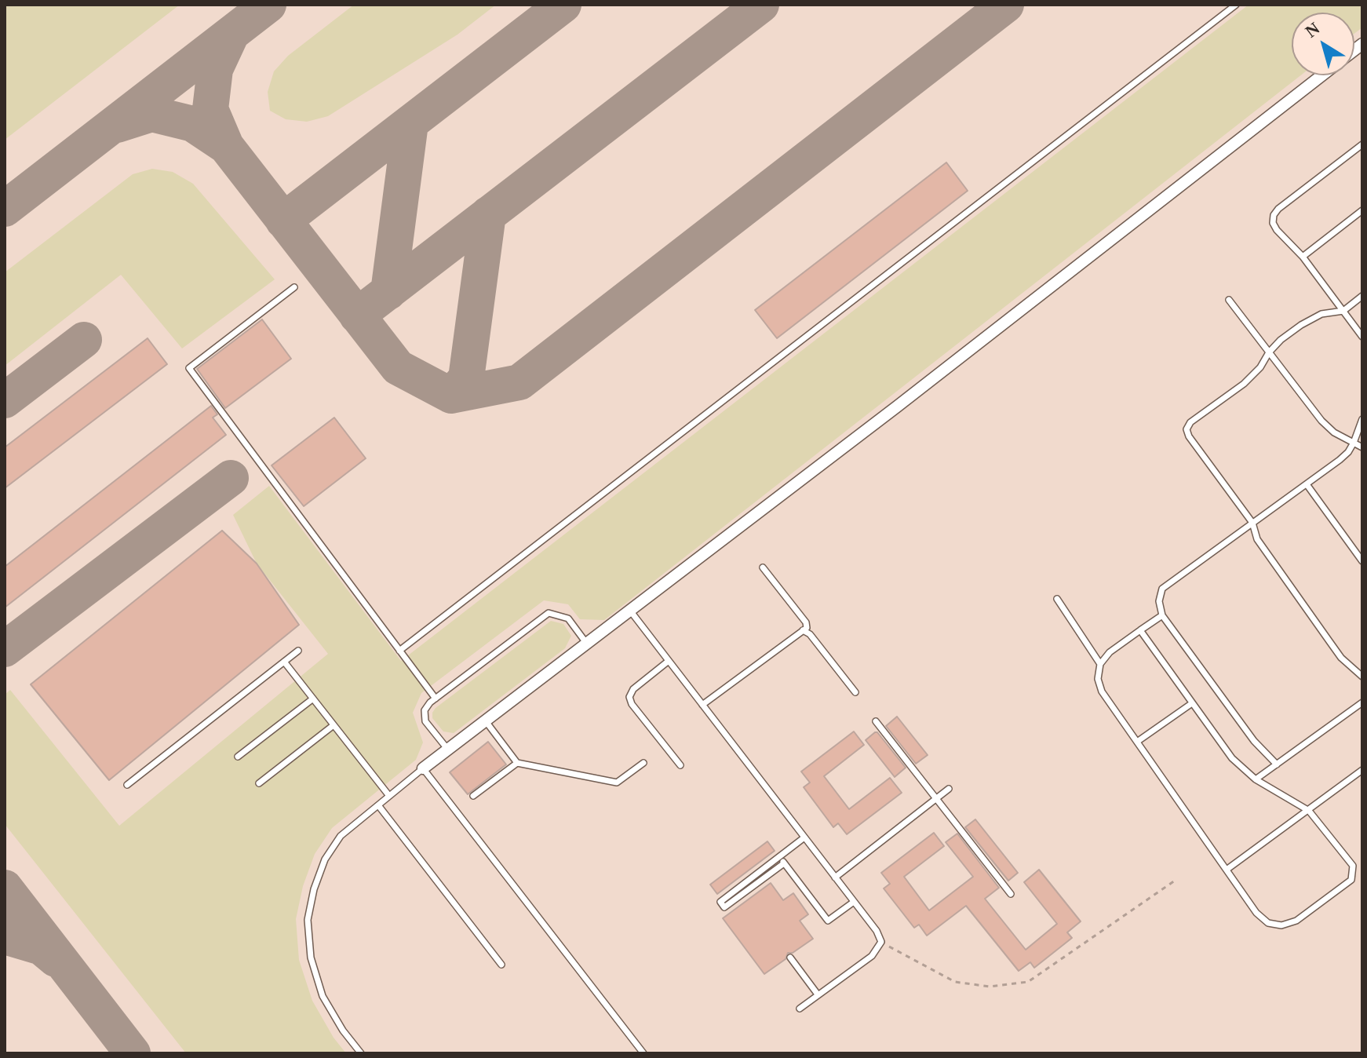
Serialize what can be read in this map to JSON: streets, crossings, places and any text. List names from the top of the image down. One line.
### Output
{"north":"top left"}
